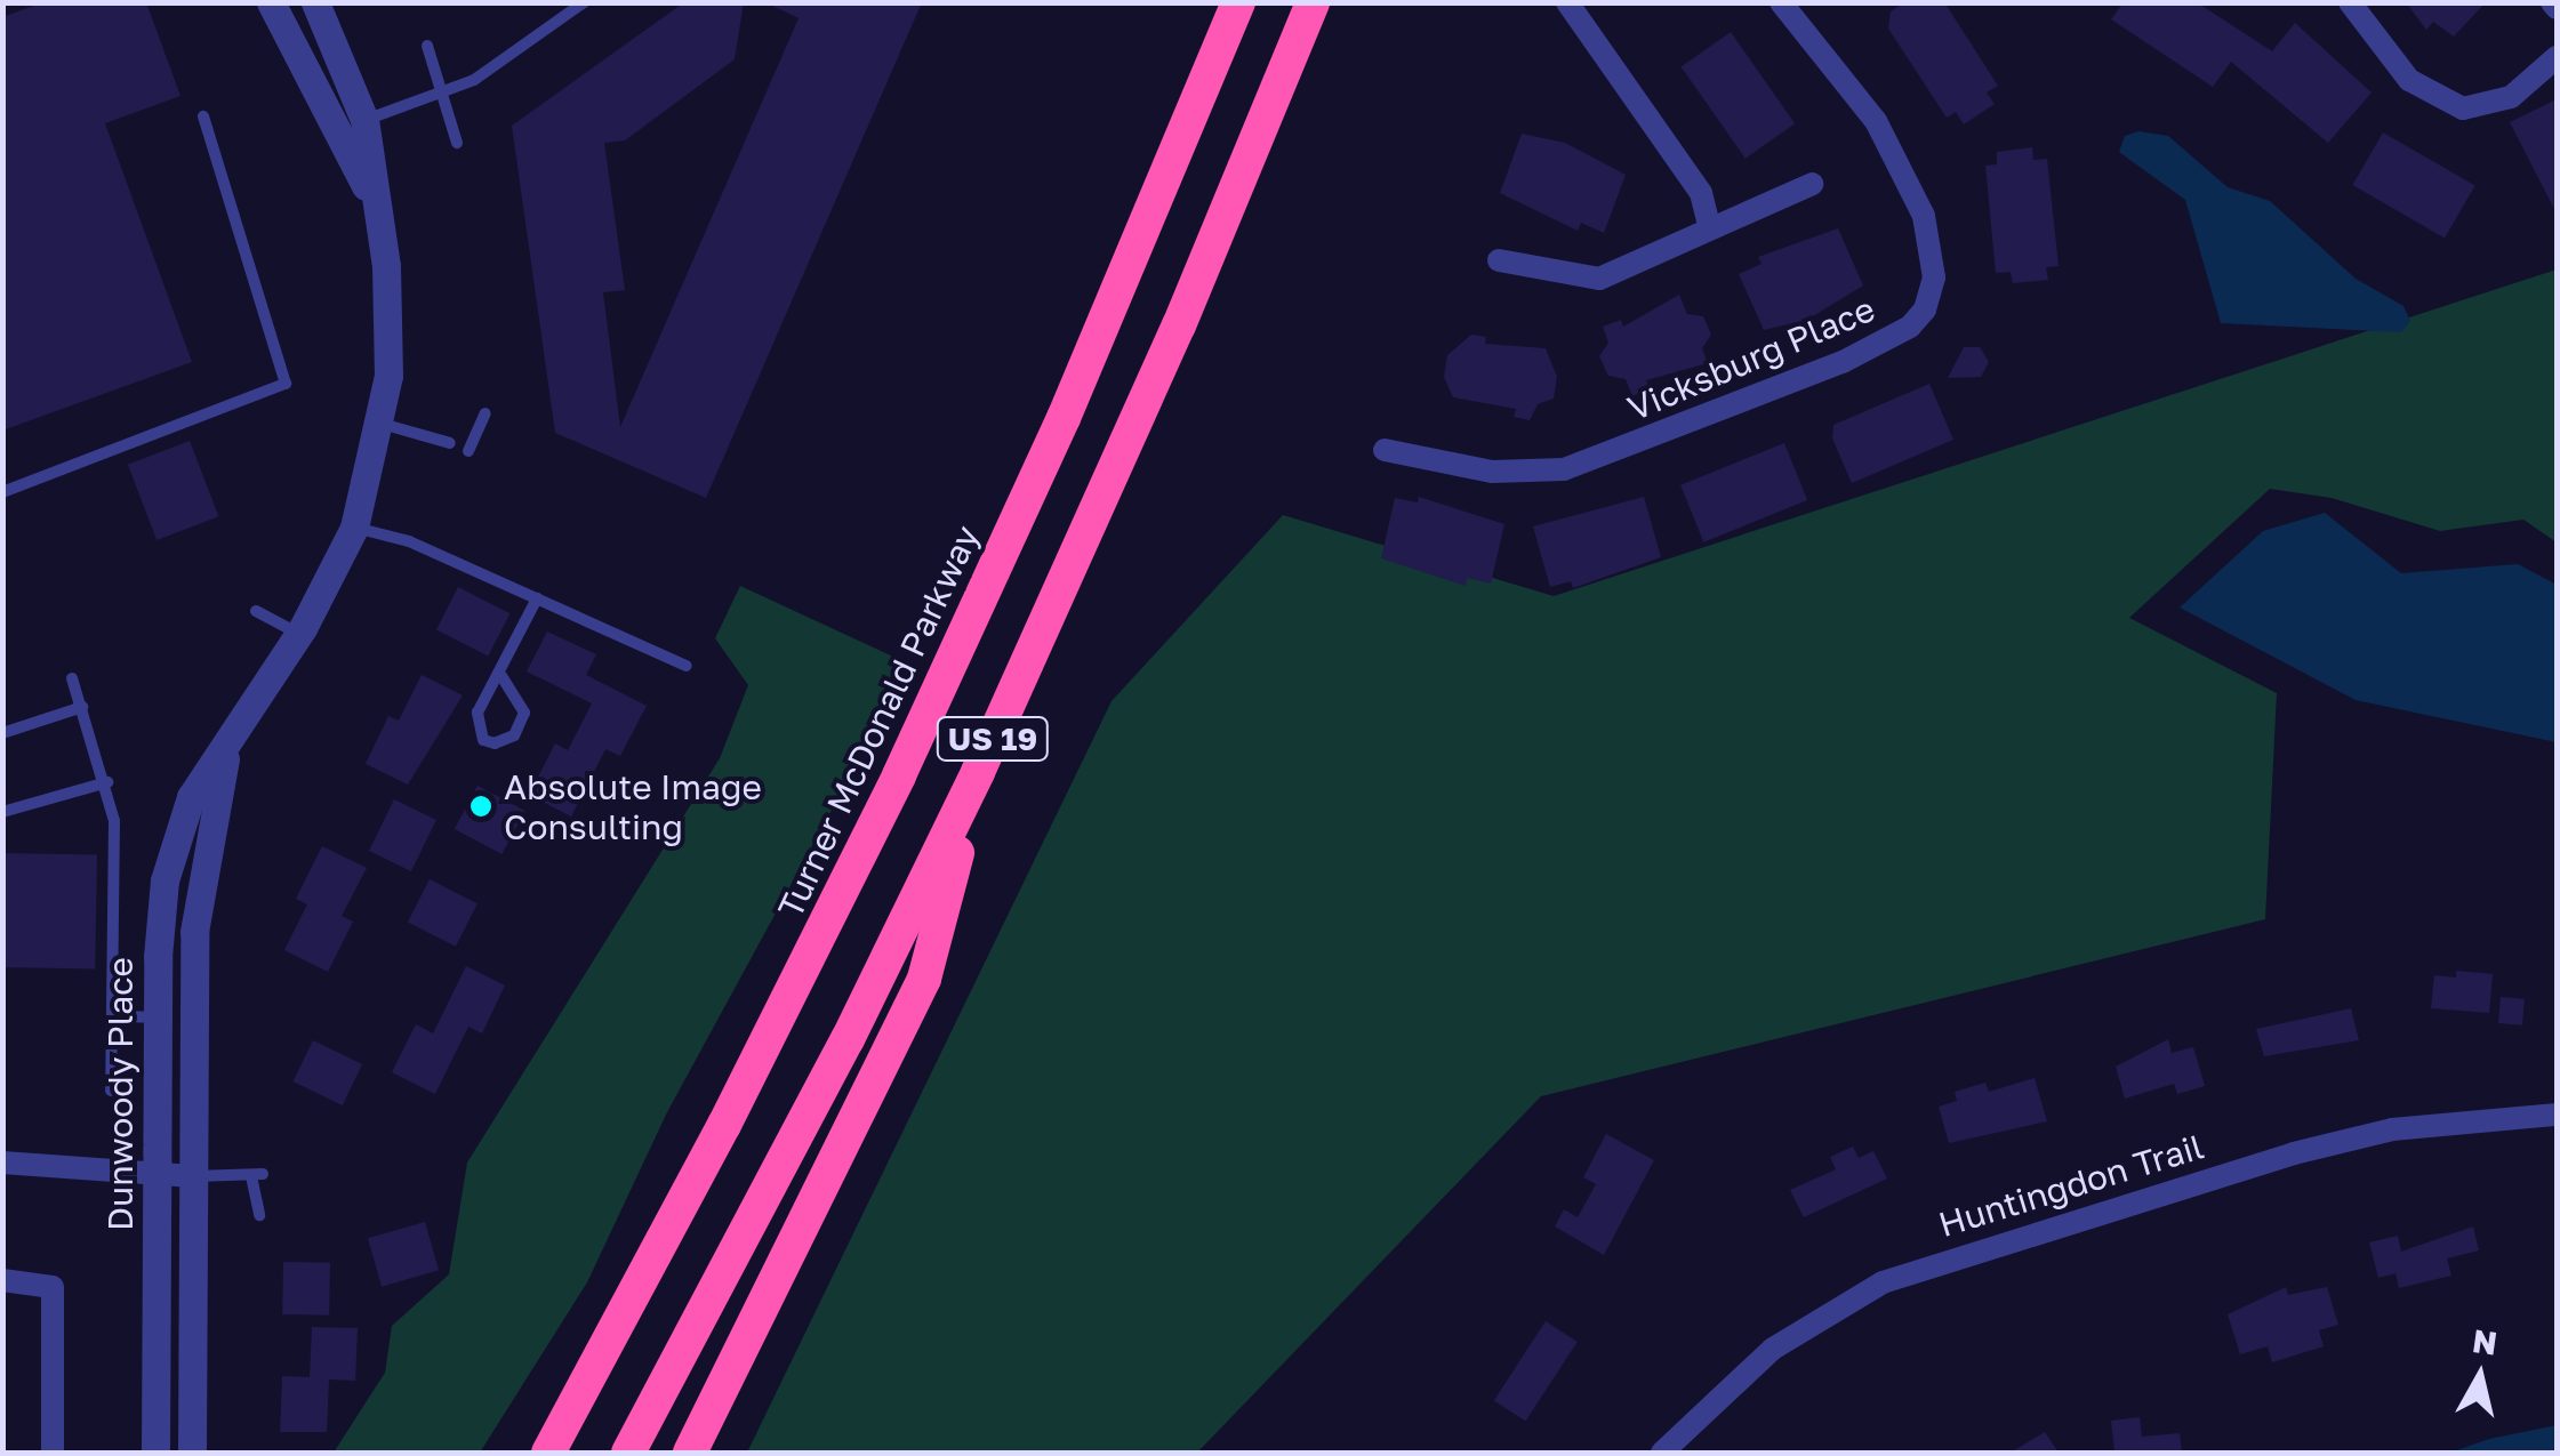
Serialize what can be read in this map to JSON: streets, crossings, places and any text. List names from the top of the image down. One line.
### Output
{"streets":{"highway":["Turner McDonald Parkway","US 19"],"street":["Vicksburg Place","Dunwoody Place","Huntingdon Trail"]},"places":["Absolute Image Consulting"],"north":"top"}
